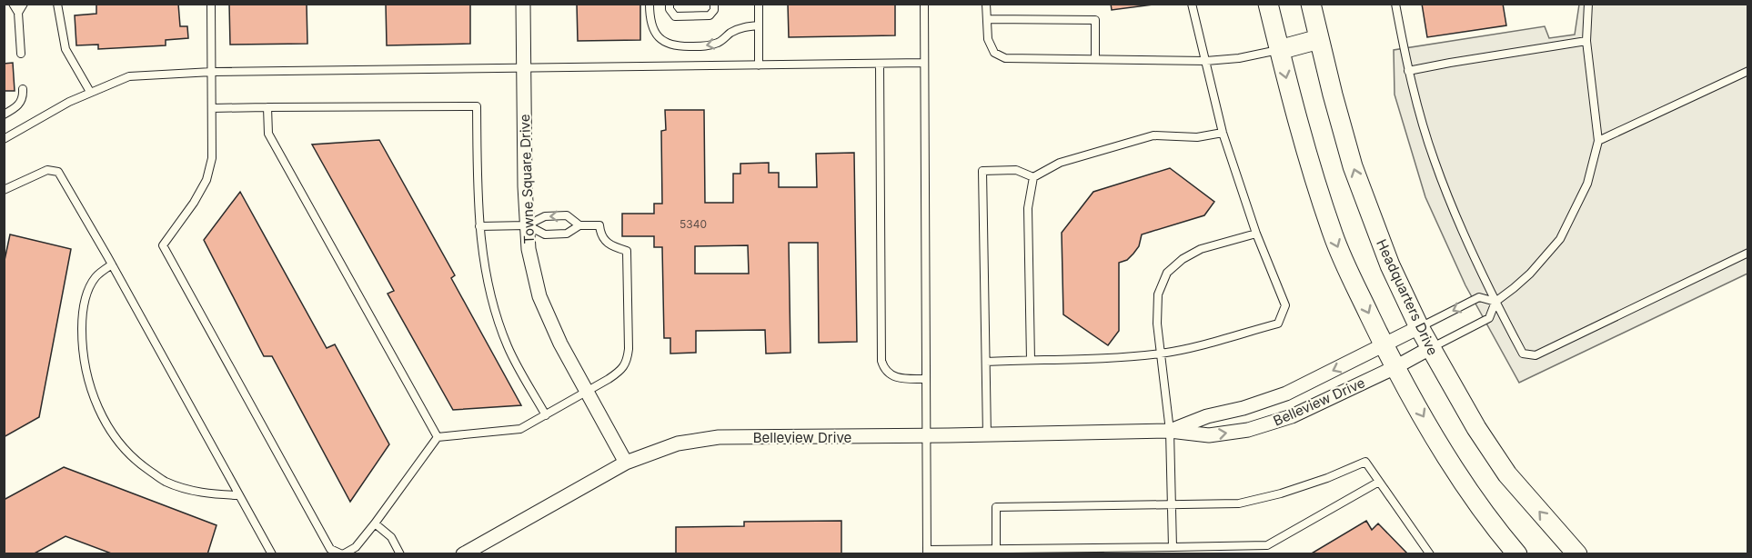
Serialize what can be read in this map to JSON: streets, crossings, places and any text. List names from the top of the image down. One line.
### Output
{"streets":{"main road":["Headquarters Drive"],"street":["Towne Square Drive","Belleview Drive"]},"crossings":[["Towne Square Drive","Belleview Drive"],["Headquarters Drive","Belleview Drive"]],"house_numbers":["5340"]}
